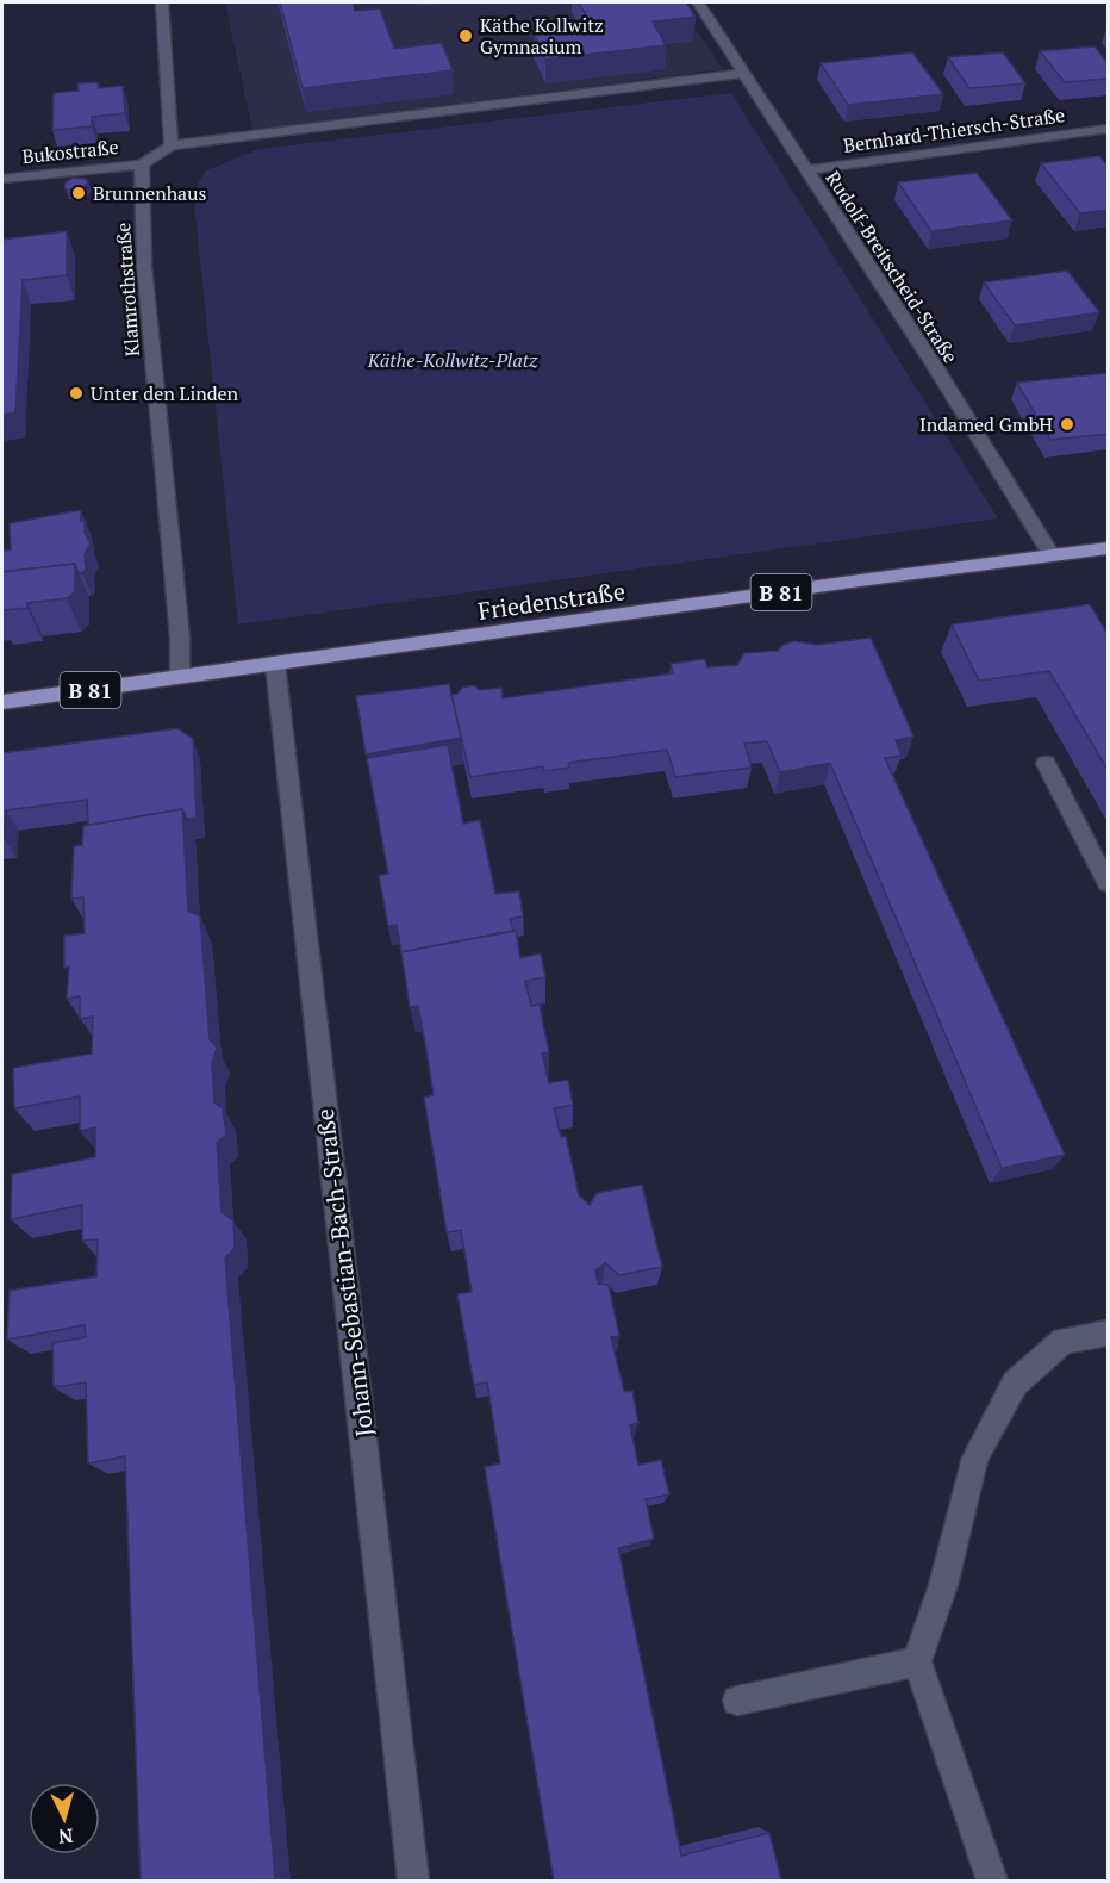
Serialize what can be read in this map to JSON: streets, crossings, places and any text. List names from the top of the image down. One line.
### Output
{"streets":{"main road":["B 81","Friedenstraße"],"street":["Bernhard-Thiersch-Straße","Bukostraße","Rudolf-Breitscheid-Straße","Klamrothstraße","Johann-Sebastian-Bach-Straße"]},"crossings":[["Bernhard-Thiersch-Straße","Rudolf-Breitscheid-Straße"],["Bukostraße","Klamrothstraße"],["Rudolf-Breitscheid-Straße","Friedenstraße"],["Klamrothstraße","Friedenstraße"],["Friedenstraße","Johann-Sebastian-Bach-Straße"]],"parks":["Käthe-Kollwitz-Platz"],"places":["Käthe Kollwitz Gymnasium","Brunnenhaus","Unter den Linden","Indamed GmbH"],"north":"bottom"}
